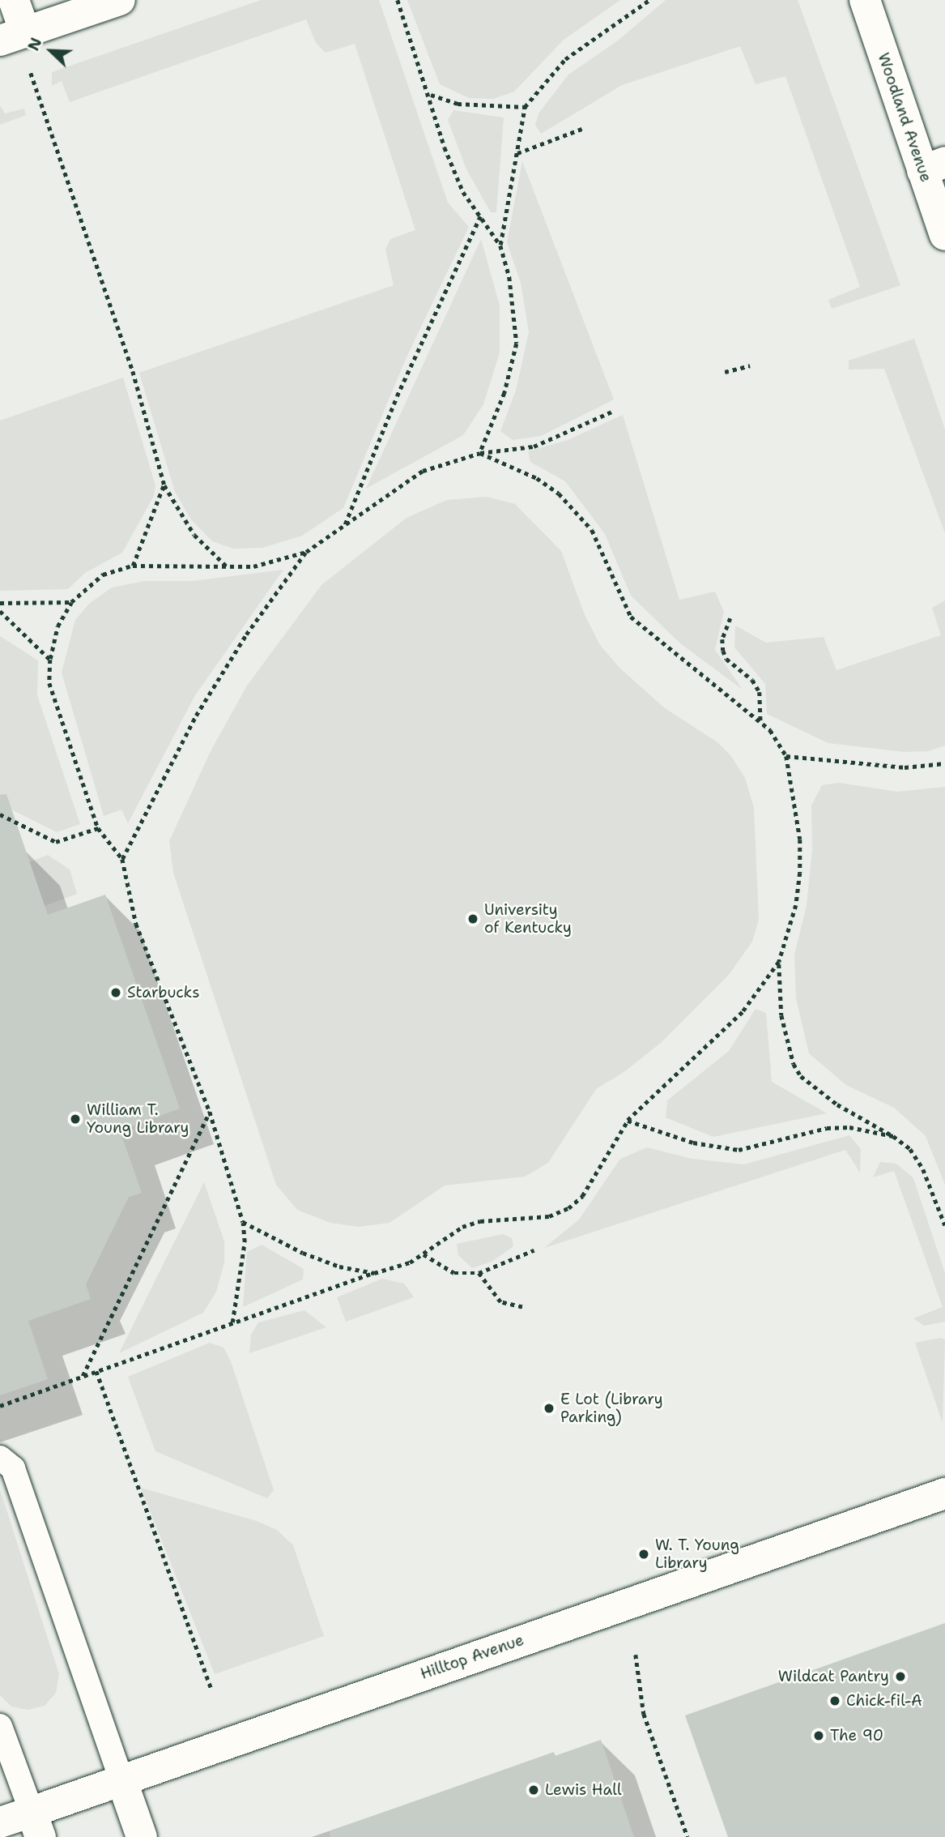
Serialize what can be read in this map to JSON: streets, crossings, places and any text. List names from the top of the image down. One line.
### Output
{"streets":{"street":["Woodland Avenue","Hilltop Avenue"]},"places":["University of Kentucky","Starbucks","William T. Young Library","E Lot (Library Parking)","W. T. Young Library","Wildcat Pantry","Chick-fil-A","The 90","Lewis Hall"],"north":"top left"}
